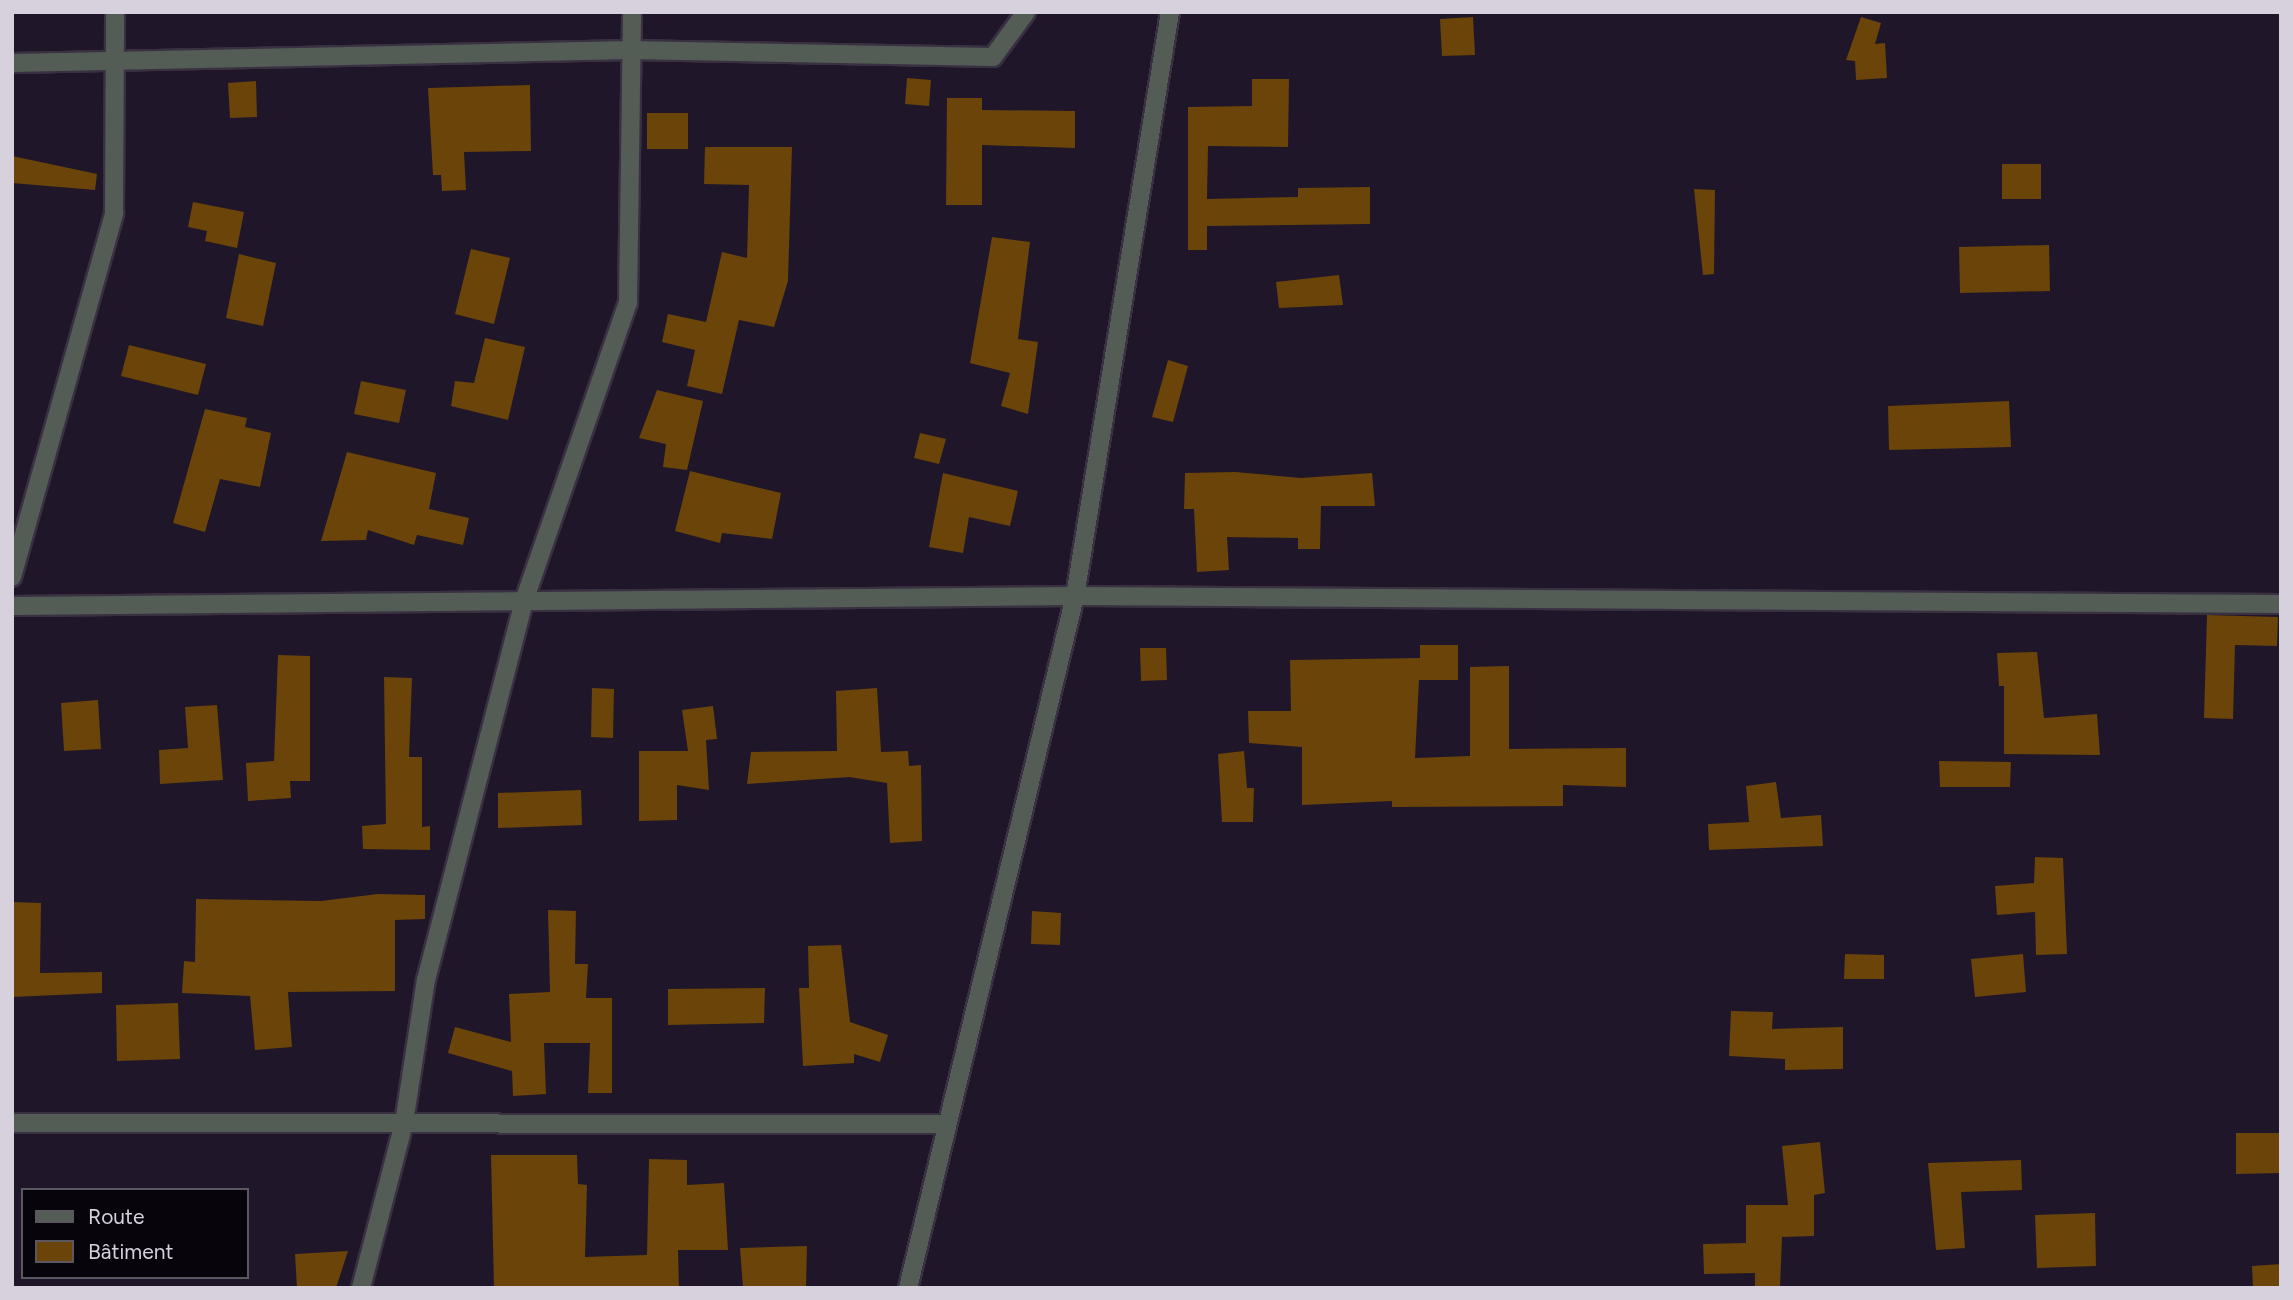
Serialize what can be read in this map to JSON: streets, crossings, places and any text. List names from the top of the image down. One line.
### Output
{"legend":["Route","Bâtiment"]}
